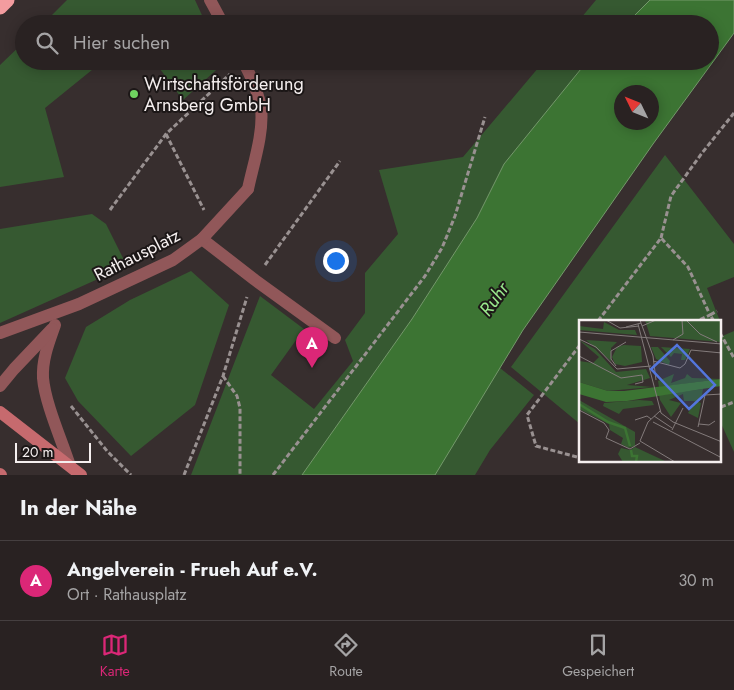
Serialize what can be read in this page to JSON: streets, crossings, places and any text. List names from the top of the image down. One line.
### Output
{"streets":{"street":["Rathausplatz"]},"water":["Ruhr"],"places":["Wirtschaftsförderung Arnsberg GmbH"],"scale_bar":"20 m","north":"top left","page":{"search":"Hier suchen","pins":"A","scale":"20 m","heading":"In der Nähe","list":[{"mark":"A","name":"Angelverein - Frueh Auf e.V.","note":"Ort · Rathausplatz","value":"30 m"}],"nav":["Karte","Route","Gespeichert"]}}
